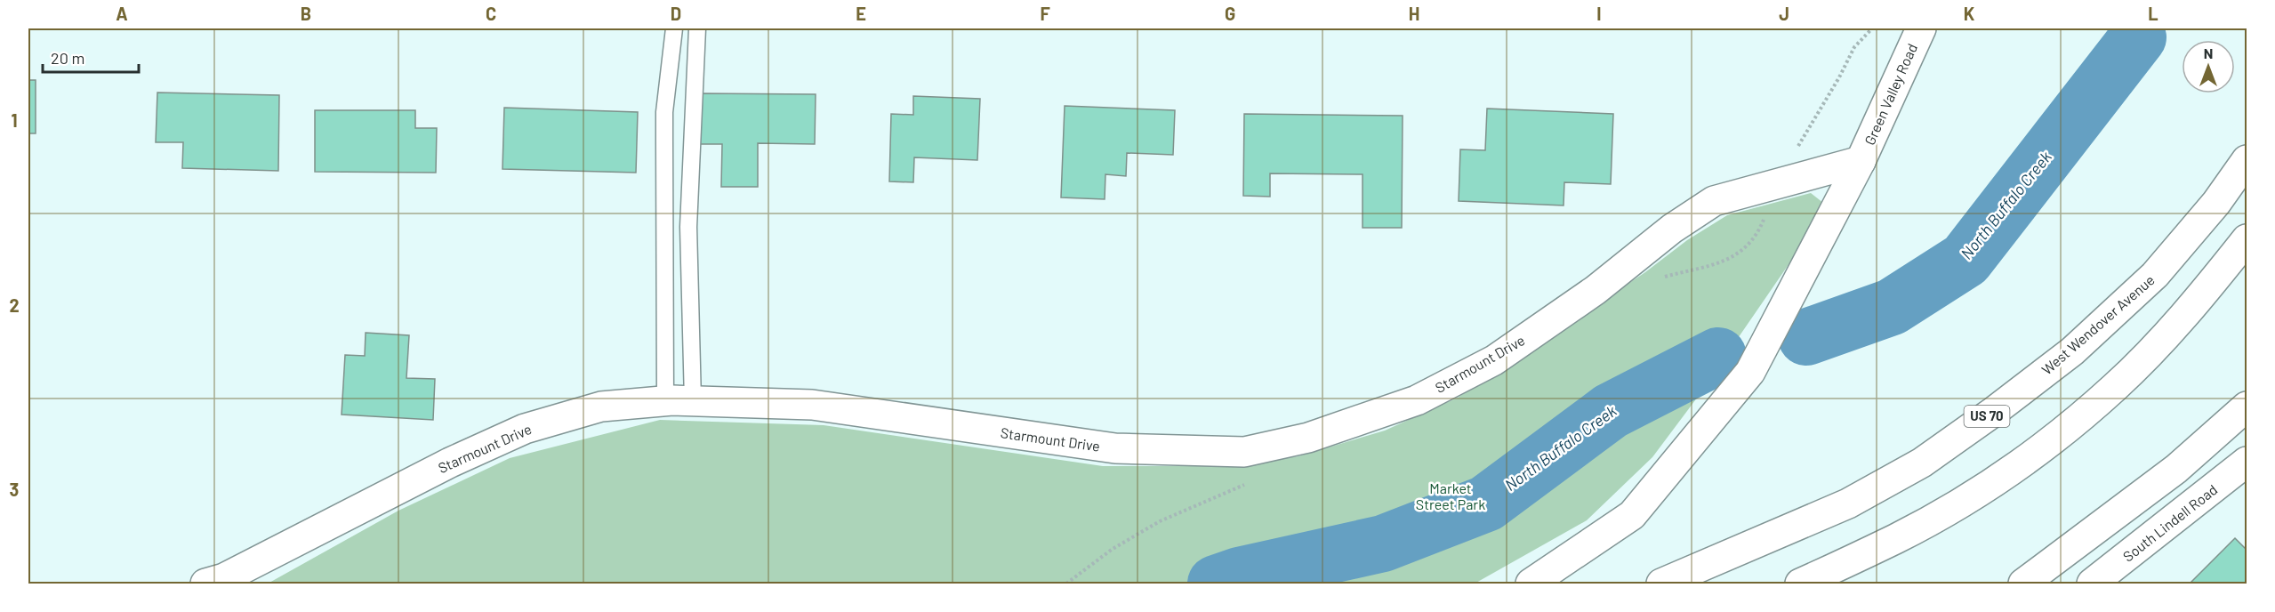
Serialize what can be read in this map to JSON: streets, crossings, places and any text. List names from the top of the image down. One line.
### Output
{"streets":{"main road":["Green Valley Road","West Wendover Avenue","Starmount Drive","US 70","South Lindell Road"]},"crossings":[["Green Valley Road","Starmount Drive"]],"water":["North Buffalo Creek"],"parks":["Market Street Park"],"scale_bar":"20 m","north":"top","grid":{"columns":["A","B","C","D","E","F","G","H","I","J","K","L"],"rows":["1","2","3"]}}
